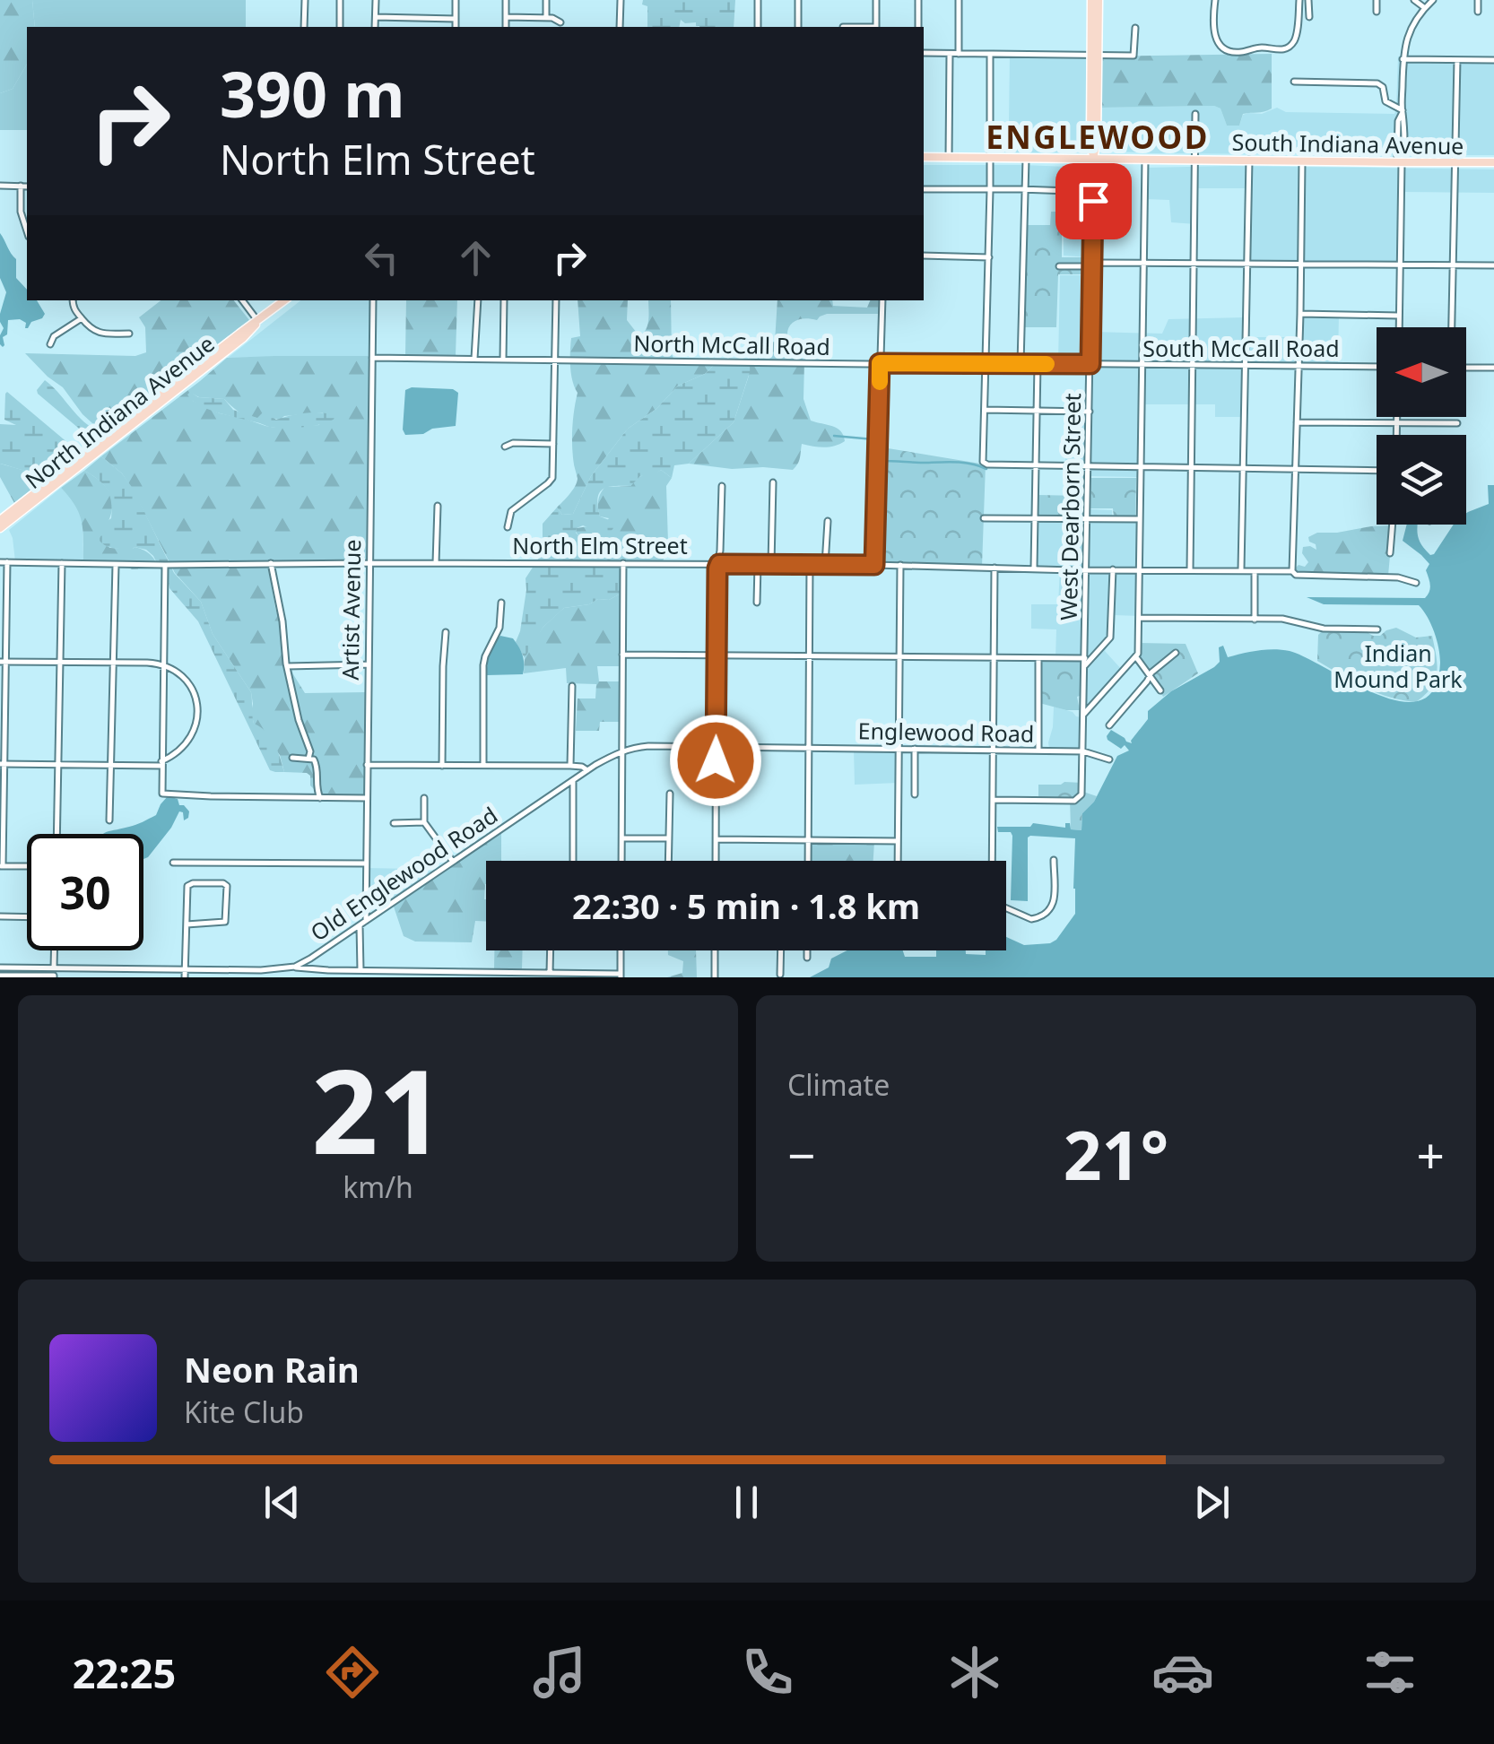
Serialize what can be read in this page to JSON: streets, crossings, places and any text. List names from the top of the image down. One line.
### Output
{"streets":{"main road":["South Indiana Avenue","North Indiana Avenue"],"street":["North McCall Road","South McCall Road","West Dearborn Street","North Elm Street","Artist Avenue","Englewood Road","Old Englewood Road"]},"crossings":[["South Indiana Avenue","West Dearborn Street"],["North McCall Road","South McCall Road"],["North McCall Road","West Dearborn Street"],["North McCall Road","Artist Avenue"],["South McCall Road","West Dearborn Street"],["West Dearborn Street","North Elm Street"],["West Dearborn Street","Englewood Road"],["North Elm Street","Artist Avenue"],["Artist Avenue","Old Englewood Road"],["Englewood Road","Old Englewood Road"]],"districts":["ENGLEWOOD"],"parks":["Indian Mound Park"],"north":"left","page":{"turn":["390 m","North Elm Street"],"limit":"30","trip":"22:30 · 5 min · 1.8 km","tile":[["21","km/h"],"Climate"],"heat":["−","21°","+"],"song":["Neon Rain","Kite Club"],"tabs":"22:25"}}
